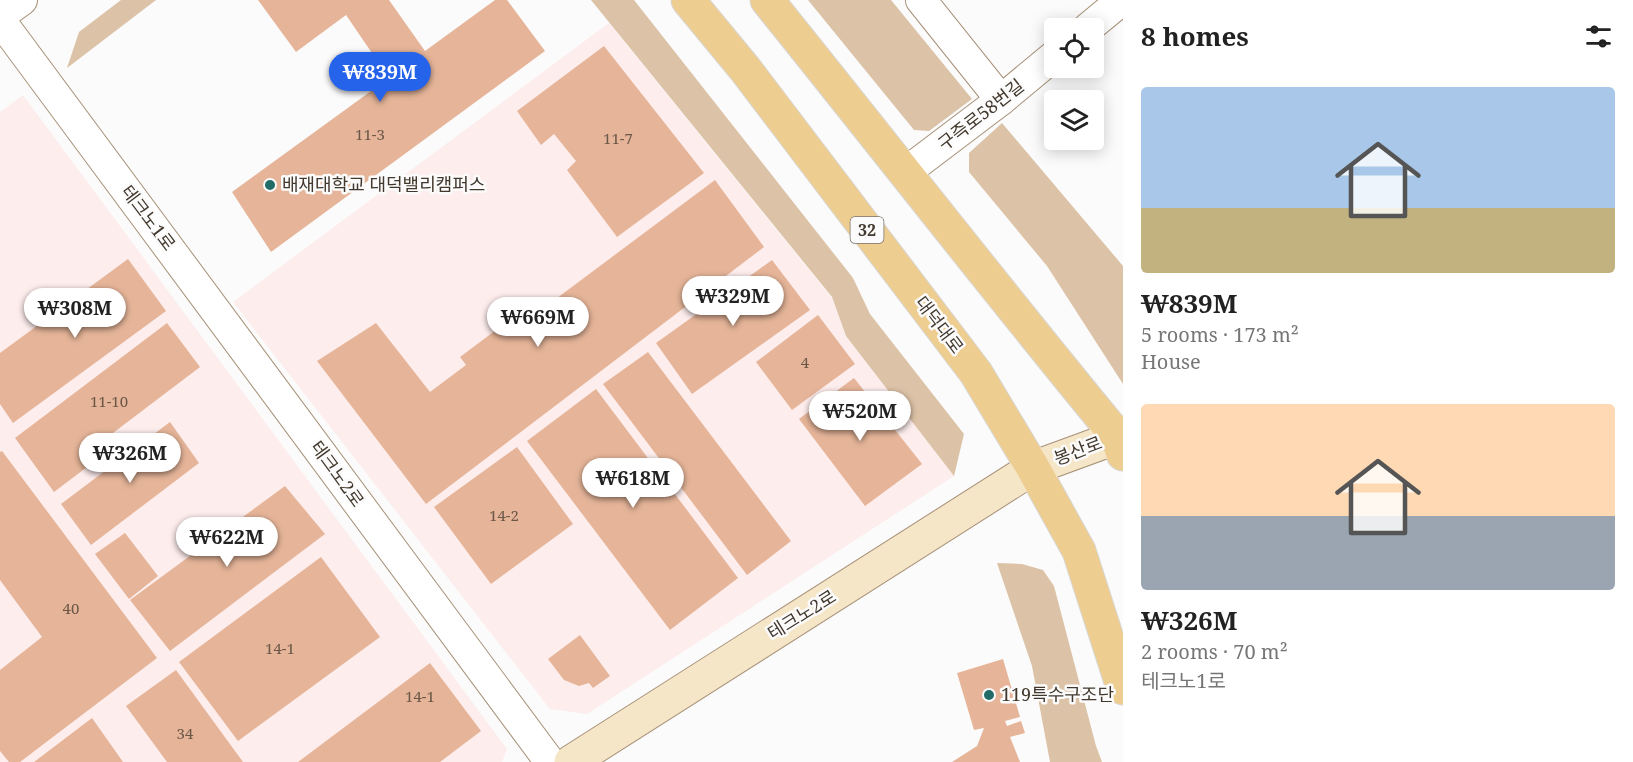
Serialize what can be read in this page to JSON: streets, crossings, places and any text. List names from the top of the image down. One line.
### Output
{"streets":{"main road":["32","대덕대로","봉산로","테크노2로"],"street":["구즉로58번길","테크노1로"]},"crossings":[["테크노1로","테크노2로"],["대덕대로","봉산로"],["대덕대로","테크노2로"],["봉산로","테크노2로"]],"places":["배재대학교 대덕밸리캠퍼스","119특수구조단"],"house_numbers":["11-3","11-7","4","11-10","14-2","40","14-1","14-1","34"],"page":{"heading":"8 homes","price":["₩839M","₩329M","₩308M","₩669M","₩520M","₩326M","₩618M","₩622M"],"list":[{"name":"₩839M","note":"5 rooms · 173 m² · House"},{"name":"₩326M","note":"2 rooms · 70 m² · 테크노1로"}]}}
